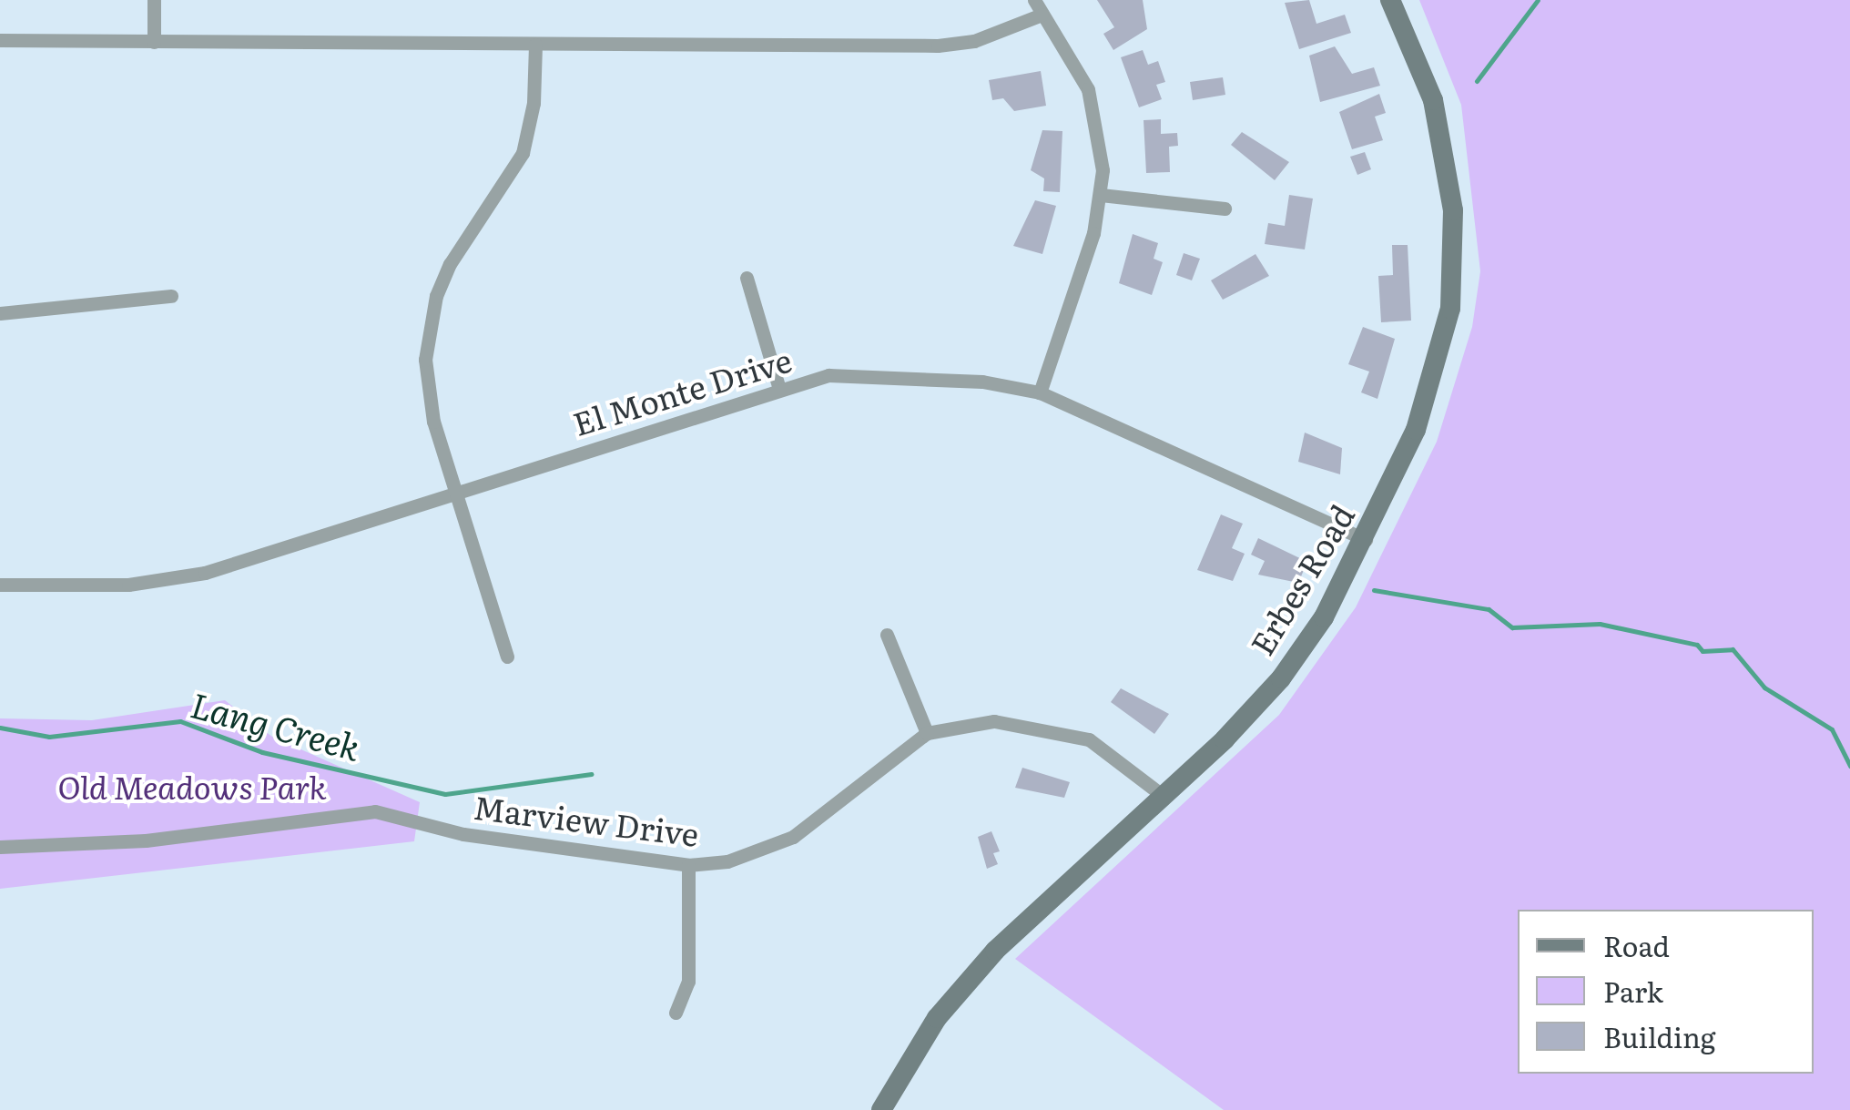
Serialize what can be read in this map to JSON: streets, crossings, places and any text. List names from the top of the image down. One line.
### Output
{"streets":{"main road":["Erbes Road"],"street":["El Monte Drive","Marview Drive"]},"crossings":[["El Monte Drive","Erbes Road"],["Erbes Road","Marview Drive"]],"water":["Lang Creek"],"parks":["Old Meadows Park"],"legend":["Road","Park","Building"]}
